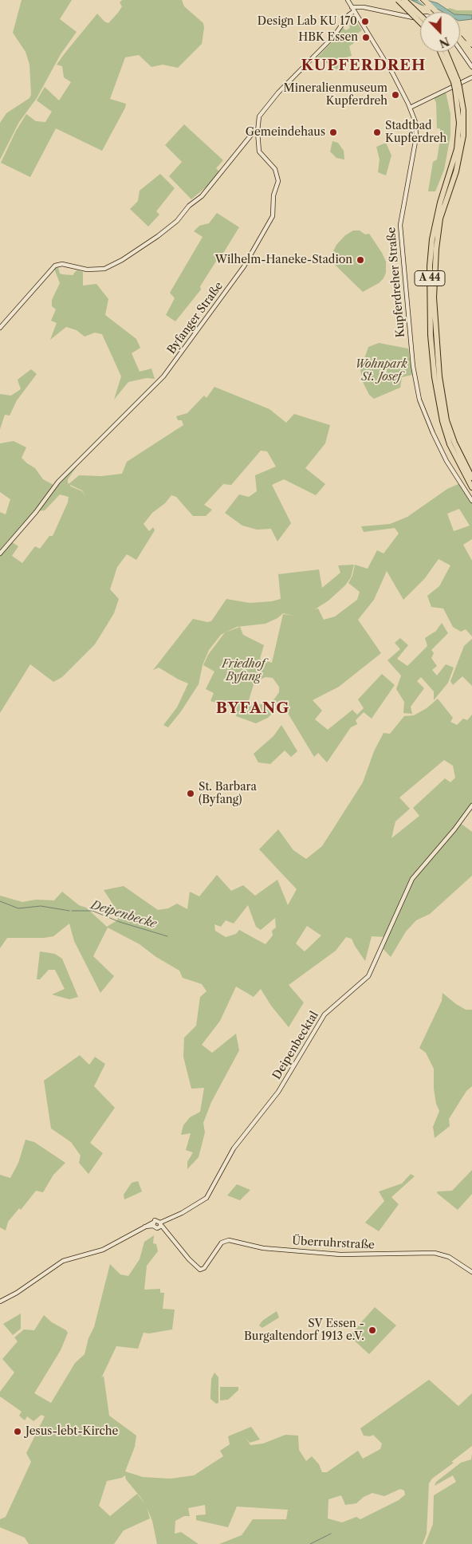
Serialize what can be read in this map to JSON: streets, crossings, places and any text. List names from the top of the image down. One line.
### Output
{"streets":{"highway":["A 44"],"street":["Kupferdreher Straße","Byfanger Straße","Deipenbecktal","Überruhrstraße"]},"crossings":[["Kupferdreher Straße","Byfanger Straße"],["Deipenbecktal","Überruhrstraße"]],"districts":["KUPFERDREH","BYFANG"],"water":["Deipenbecke"],"parks":["Wohnpark St. Josef","Friedhof Byfang"],"places":["Design Lab KU 170","HBK Essen","Mineralienmuseum Kupferdreh","Gemeindehaus","Stadtbad Kupferdreh","Wilhelm-Haneke-Stadion","St. Barbara (Byfang)","SV Essen - Burgaltendorf 1913 e.V.","Jesus-lebt-Kirche"],"north":"bottom"}
